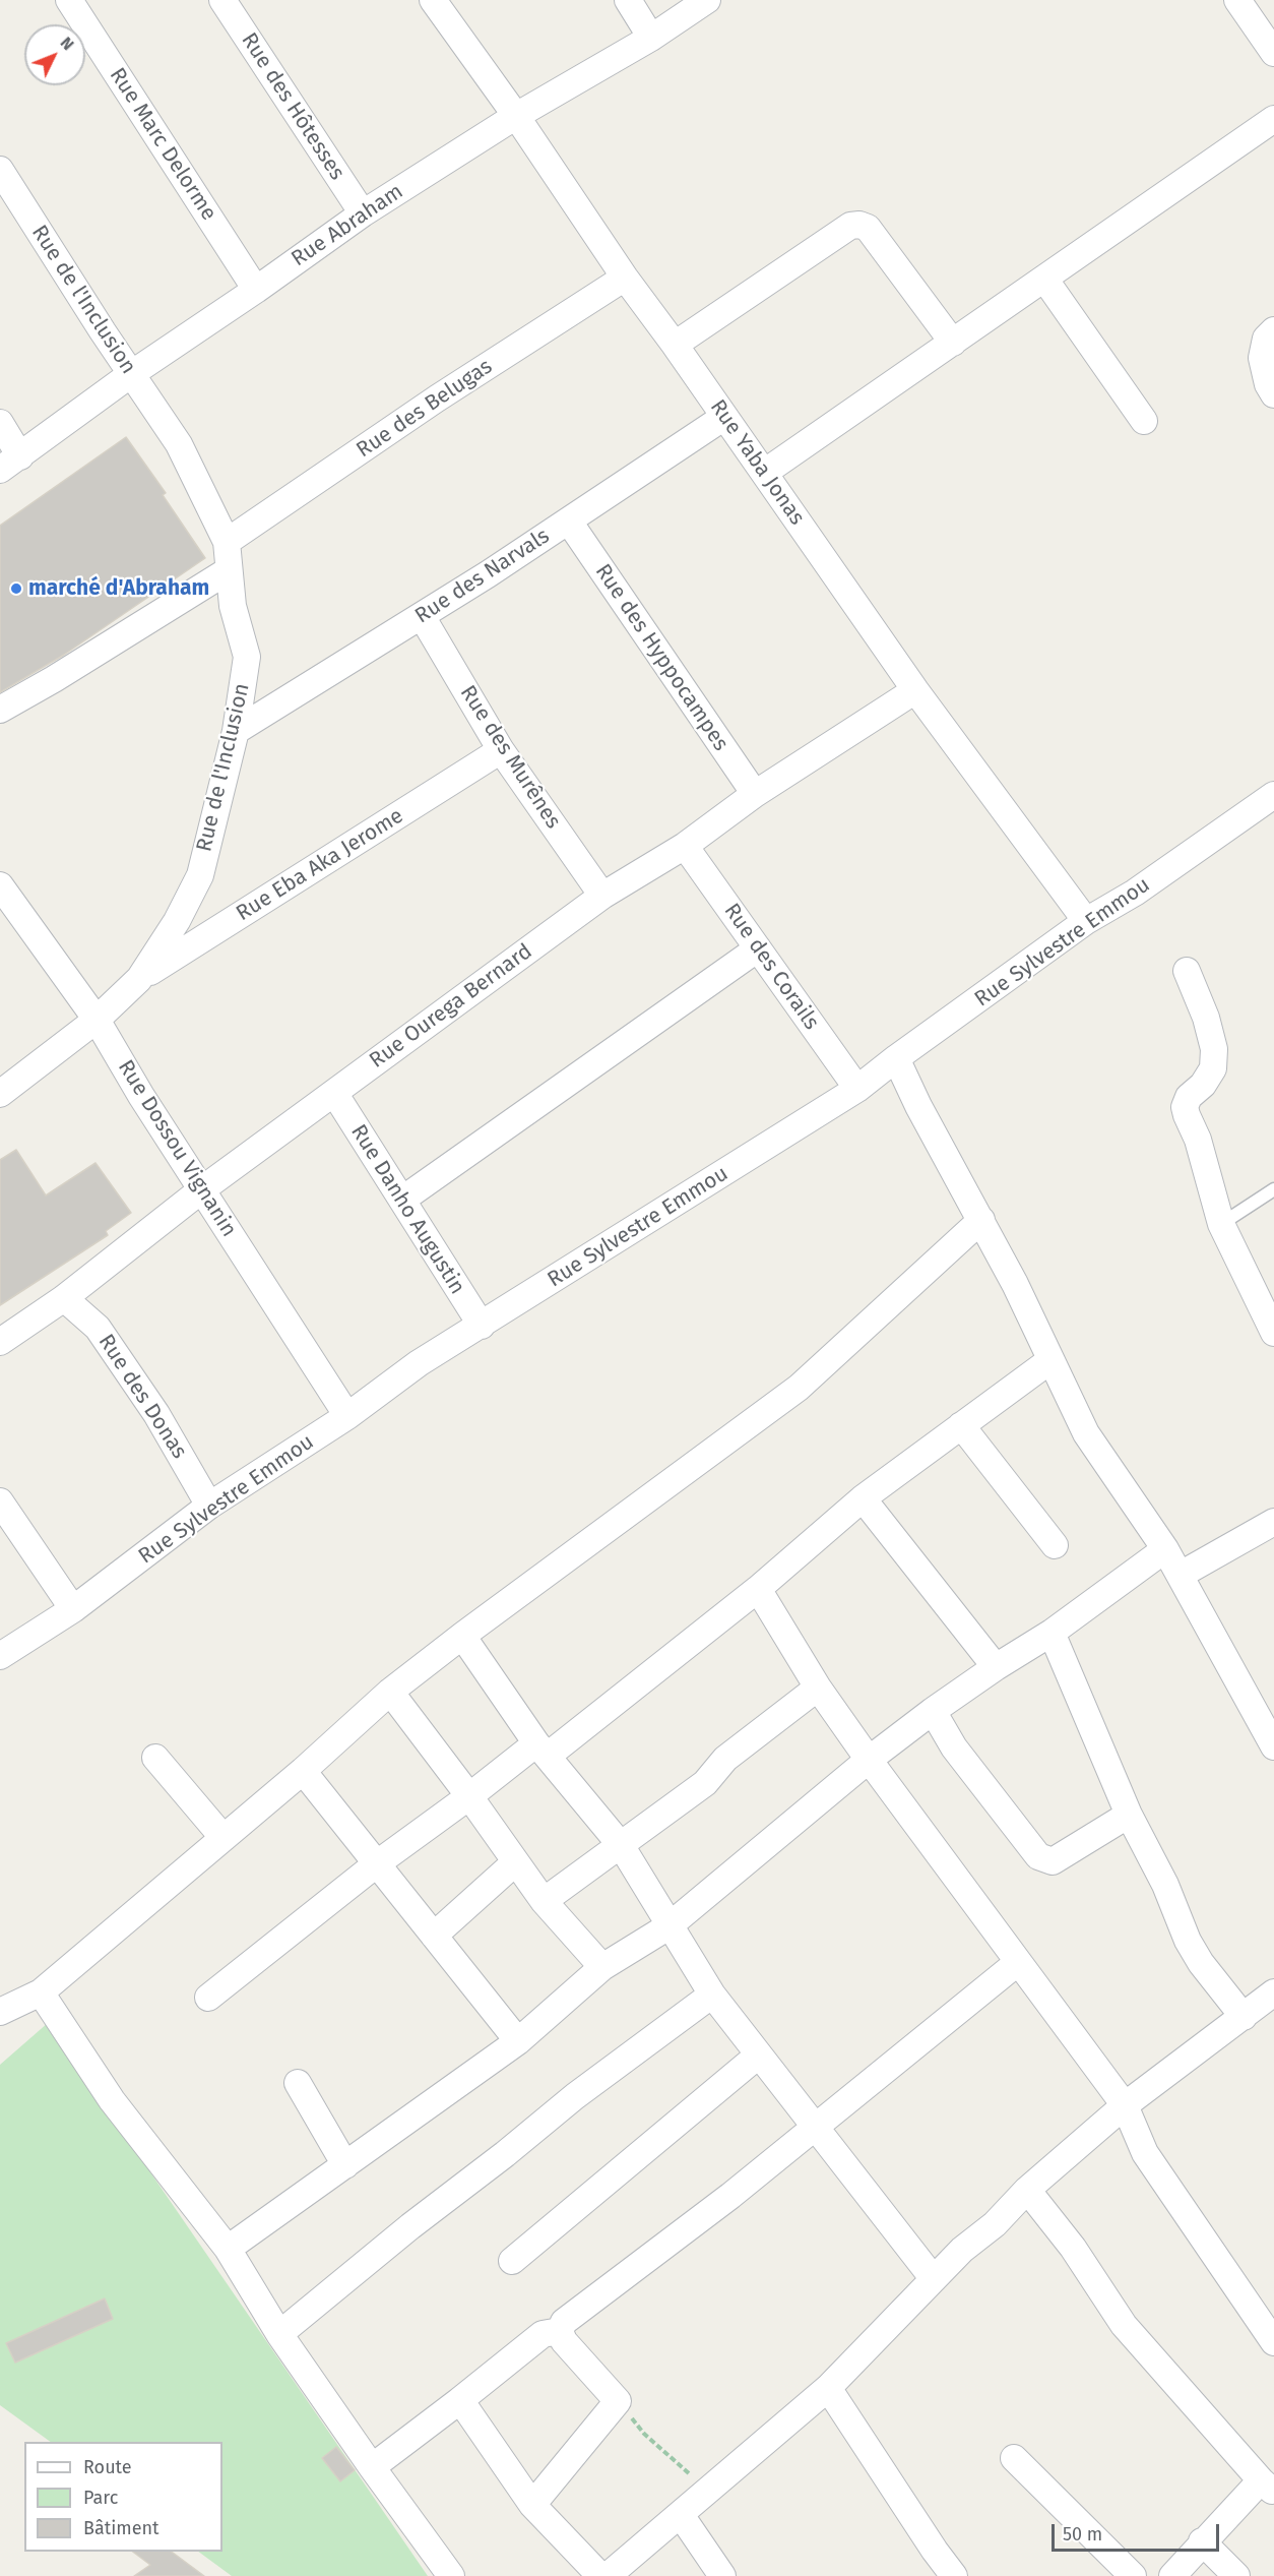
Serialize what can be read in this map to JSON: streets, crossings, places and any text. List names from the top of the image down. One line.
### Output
{"streets":{"street":["Rue des Hôtesses","Rue Marc Delorme","Rue Abraham","Rue de l'Inclusion","Rue des Belugas","Rue Yaba Jonas","Rue des Narvals","Rue des Hyppocampes","Rue des Murênes","Rue Eba Aka Jerome","Rue Sylvestre Emmou","Rue des Corails","Rue Ourega Bernard","Rue Dossou Vignanin","Rue Danho Augustin","Rue des Donas"]},"crossings":[["Rue des Hôtesses","Rue Abraham"],["Rue Marc Delorme","Rue Abraham"],["Rue Abraham","Rue de l'Inclusion"],["Rue Abraham","Rue Yaba Jonas"],["Rue de l'Inclusion","Rue des Belugas"],["Rue de l'Inclusion","Rue des Narvals"],["Rue de l'Inclusion","Rue Eba Aka Jerome"],["Rue de l'Inclusion","Rue Dossou Vignanin"],["Rue des Belugas","Rue Yaba Jonas"],["Rue Yaba Jonas","Rue des Narvals"],["Rue Yaba Jonas","Rue Sylvestre Emmou"],["Rue Yaba Jonas","Rue Ourega Bernard"],["Rue des Narvals","Rue des Hyppocampes"],["Rue des Narvals","Rue des Murênes"],["Rue des Hyppocampes","Rue Ourega Bernard"],["Rue des Murênes","Rue Eba Aka Jerome"],["Rue des Murênes","Rue Ourega Bernard"],["Rue Sylvestre Emmou","Rue des Corails"],["Rue Sylvestre Emmou","Rue Dossou Vignanin"],["Rue Sylvestre Emmou","Rue Danho Augustin"],["Rue Sylvestre Emmou","Rue des Donas"],["Rue des Corails","Rue Ourega Bernard"],["Rue Ourega Bernard","Rue Dossou Vignanin"],["Rue Ourega Bernard","Rue Danho Augustin"],["Rue Ourega Bernard","Rue des Donas"]],"places":["marché d'Abraham"],"legend":["Route","Parc","Bâtiment"],"scale_bar":"50 m","north":"top right"}
